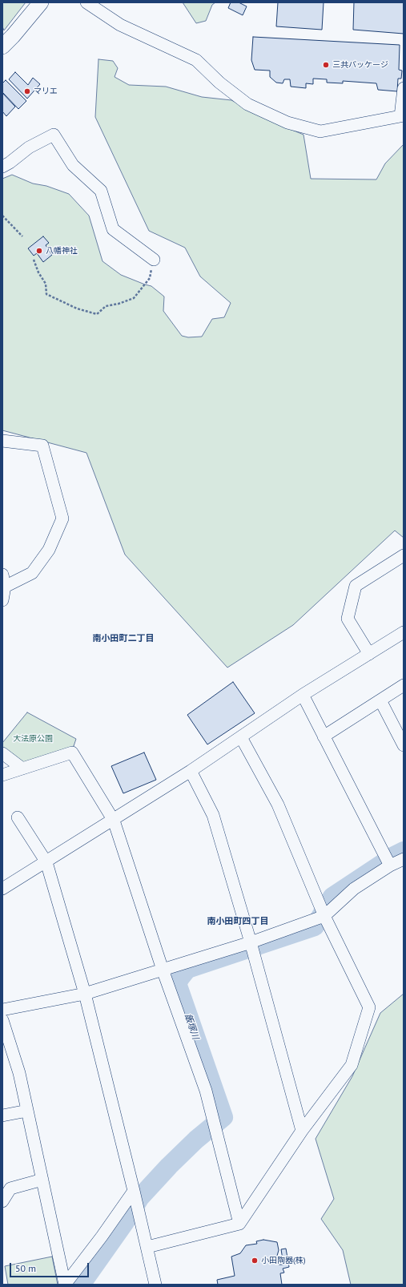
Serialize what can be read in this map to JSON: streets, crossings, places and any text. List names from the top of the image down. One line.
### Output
{"districts":["南小田町二丁目","南小田町四丁目"],"water":["飯塚川"],"parks":["大法原公園"],"places":["三共パッケージ","マリエ","八幡神社","小田陶器(株)"],"scale_bar":"50 m"}
